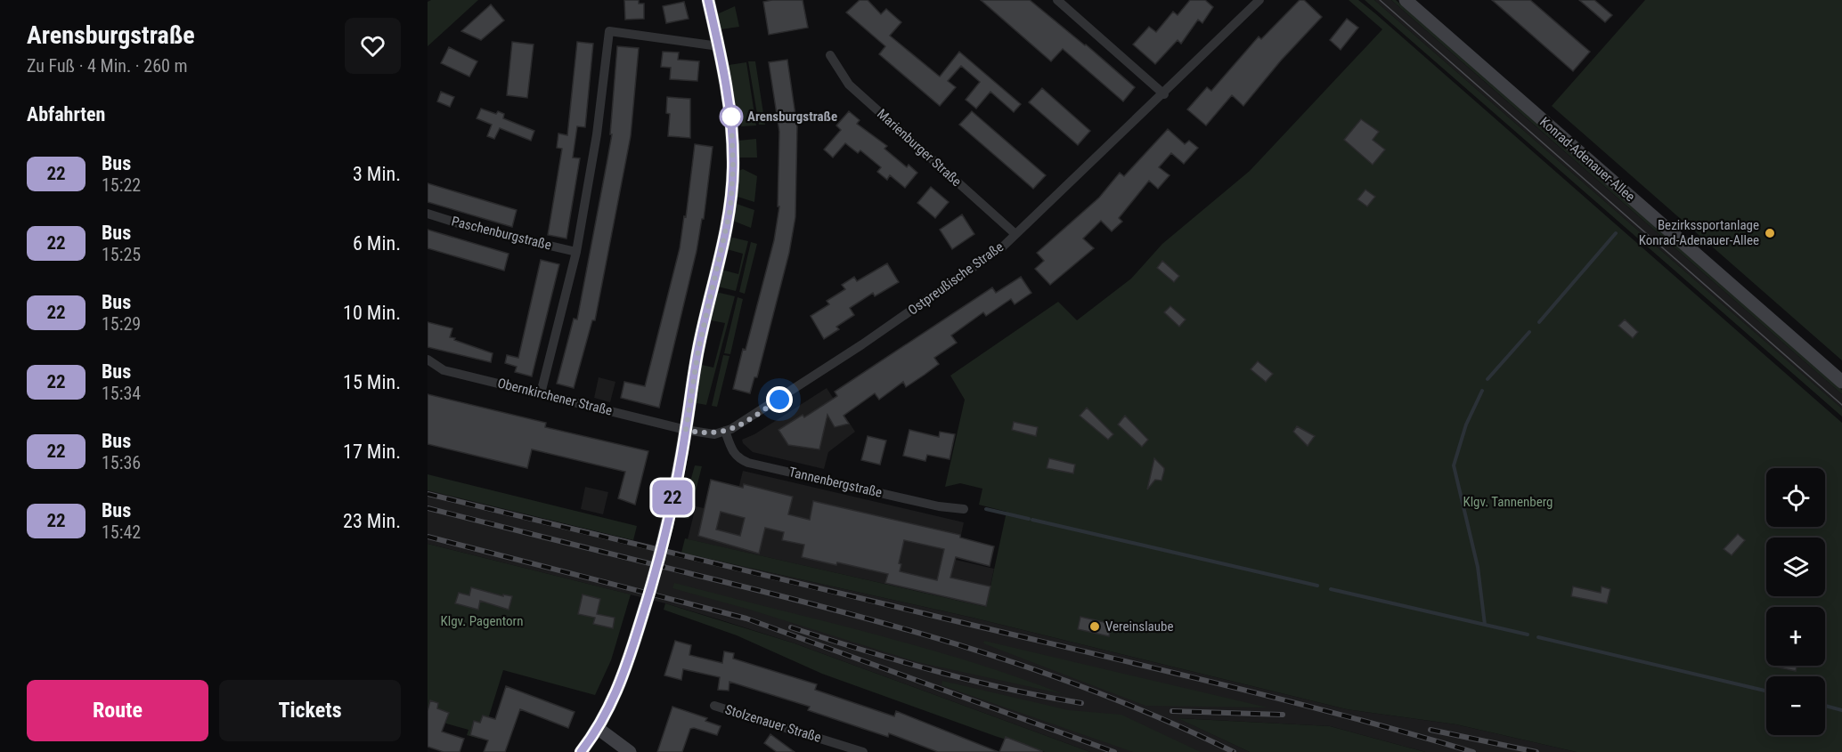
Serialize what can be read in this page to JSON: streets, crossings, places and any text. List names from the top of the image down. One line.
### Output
{"streets":{"main road":["Konrad-Adenauer-Allee"],"street":["Marienburger Straße","Paschenburgstraße","Ostpreußische Straße","Obernkirchener Straße","Tannenbergstraße","Stolzenauer Straße"]},"crossings":[["Marienburger Straße","Ostpreußische Straße"],["Ostpreußische Straße","Obernkirchener Straße"],["Ostpreußische Straße","Tannenbergstraße"]],"parks":["Klgv. Tannenberg","Klgv. Pagentorn"],"places":["Arensburgstraße","Bezirkssportanlage Konrad-Adenauer-Allee","Vereinslaube"],"lines":["bus line 22"],"page":{"heading":[["Arensburgstraße","Zu Fuß · 4 Min. · 260 m"],"Abfahrten"],"on_map":"22","list":[{"mark":"22","name":"Bus","note":"15:22","value":"3 Min."},{"mark":"22","name":"Bus","note":"15:25","value":"6 Min."},{"mark":"22","name":"Bus","note":"15:29","value":"10 Min."},{"mark":"22","name":"Bus","note":"15:34","value":"15 Min."},{"mark":"22","name":"Bus","note":"15:36","value":"17 Min."},{"mark":"22","name":"Bus","note":"15:42","value":"23 Min."}],"map_buttons":["+","−"],"buttons":["Route","Tickets"]}}
